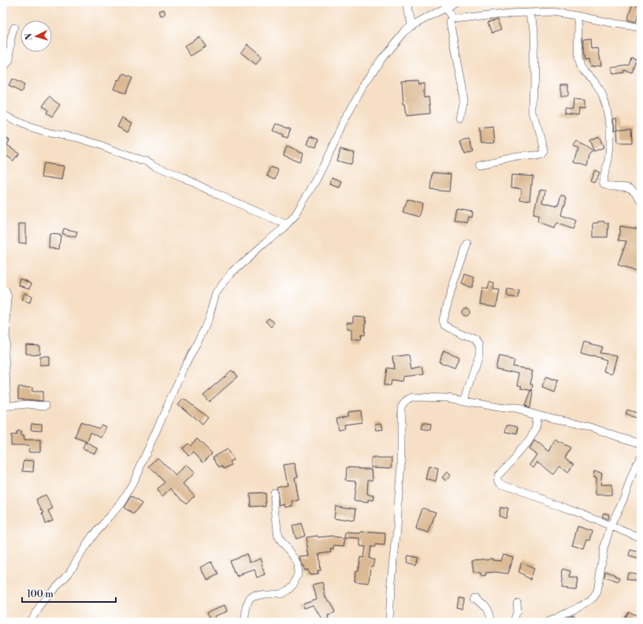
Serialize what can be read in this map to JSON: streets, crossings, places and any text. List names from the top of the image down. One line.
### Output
{"scale_bar":"100 m","north":"left"}
